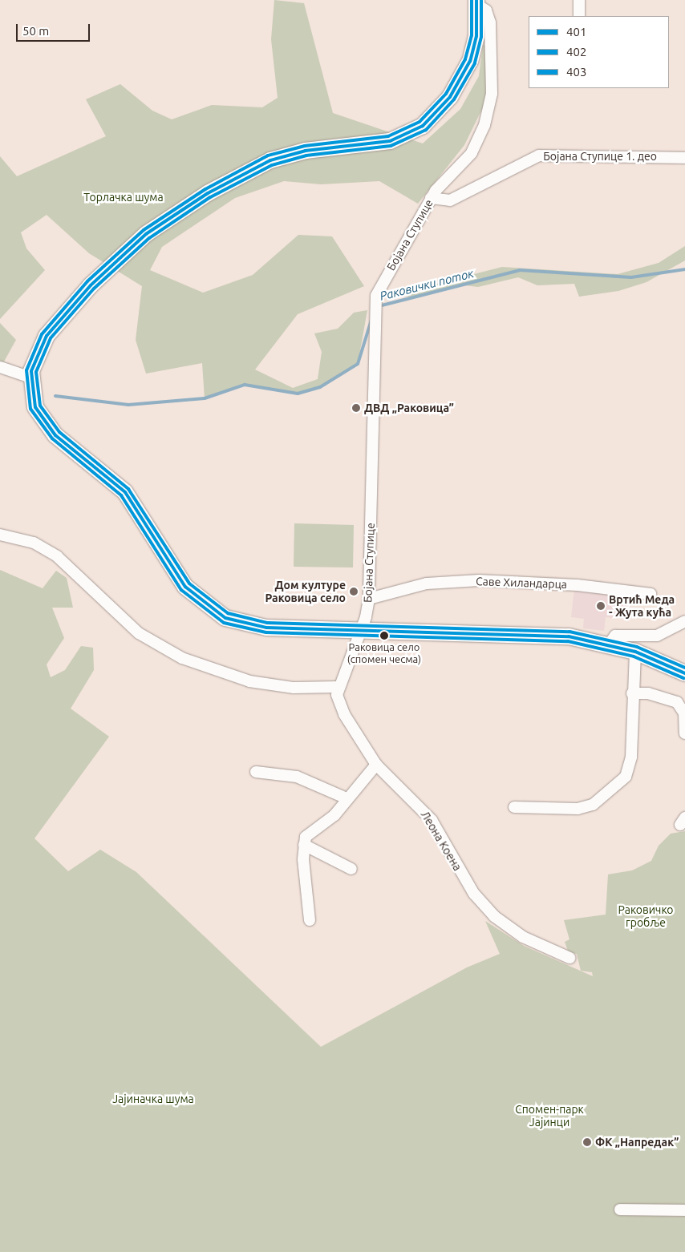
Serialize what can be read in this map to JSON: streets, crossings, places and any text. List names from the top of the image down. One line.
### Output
{"streets":{"street":["Бојана Ступице 1. део","Бојана Ступице","Саве Хиландарца","Леона Коена"]},"crossings":[["Бојана Ступице 1. део","Бојана Ступице"],["Бојана Ступице","Саве Хиландарца"]],"water":["Раковички поток"],"parks":["Торлачка шума","Раковичко гробље","Јајиначка шума","Спомен-парк Јајинци"],"places":["ДВД „Раковица”","Дом културе Раковица село","Вртић Меда - Жута кућа","Раковица село (спомен чесма)","ФК „Напредак”"],"lines":["transit line 401","transit line 402","transit line 403"],"legend":["401","402","403"],"scale_bar":"50 m"}
